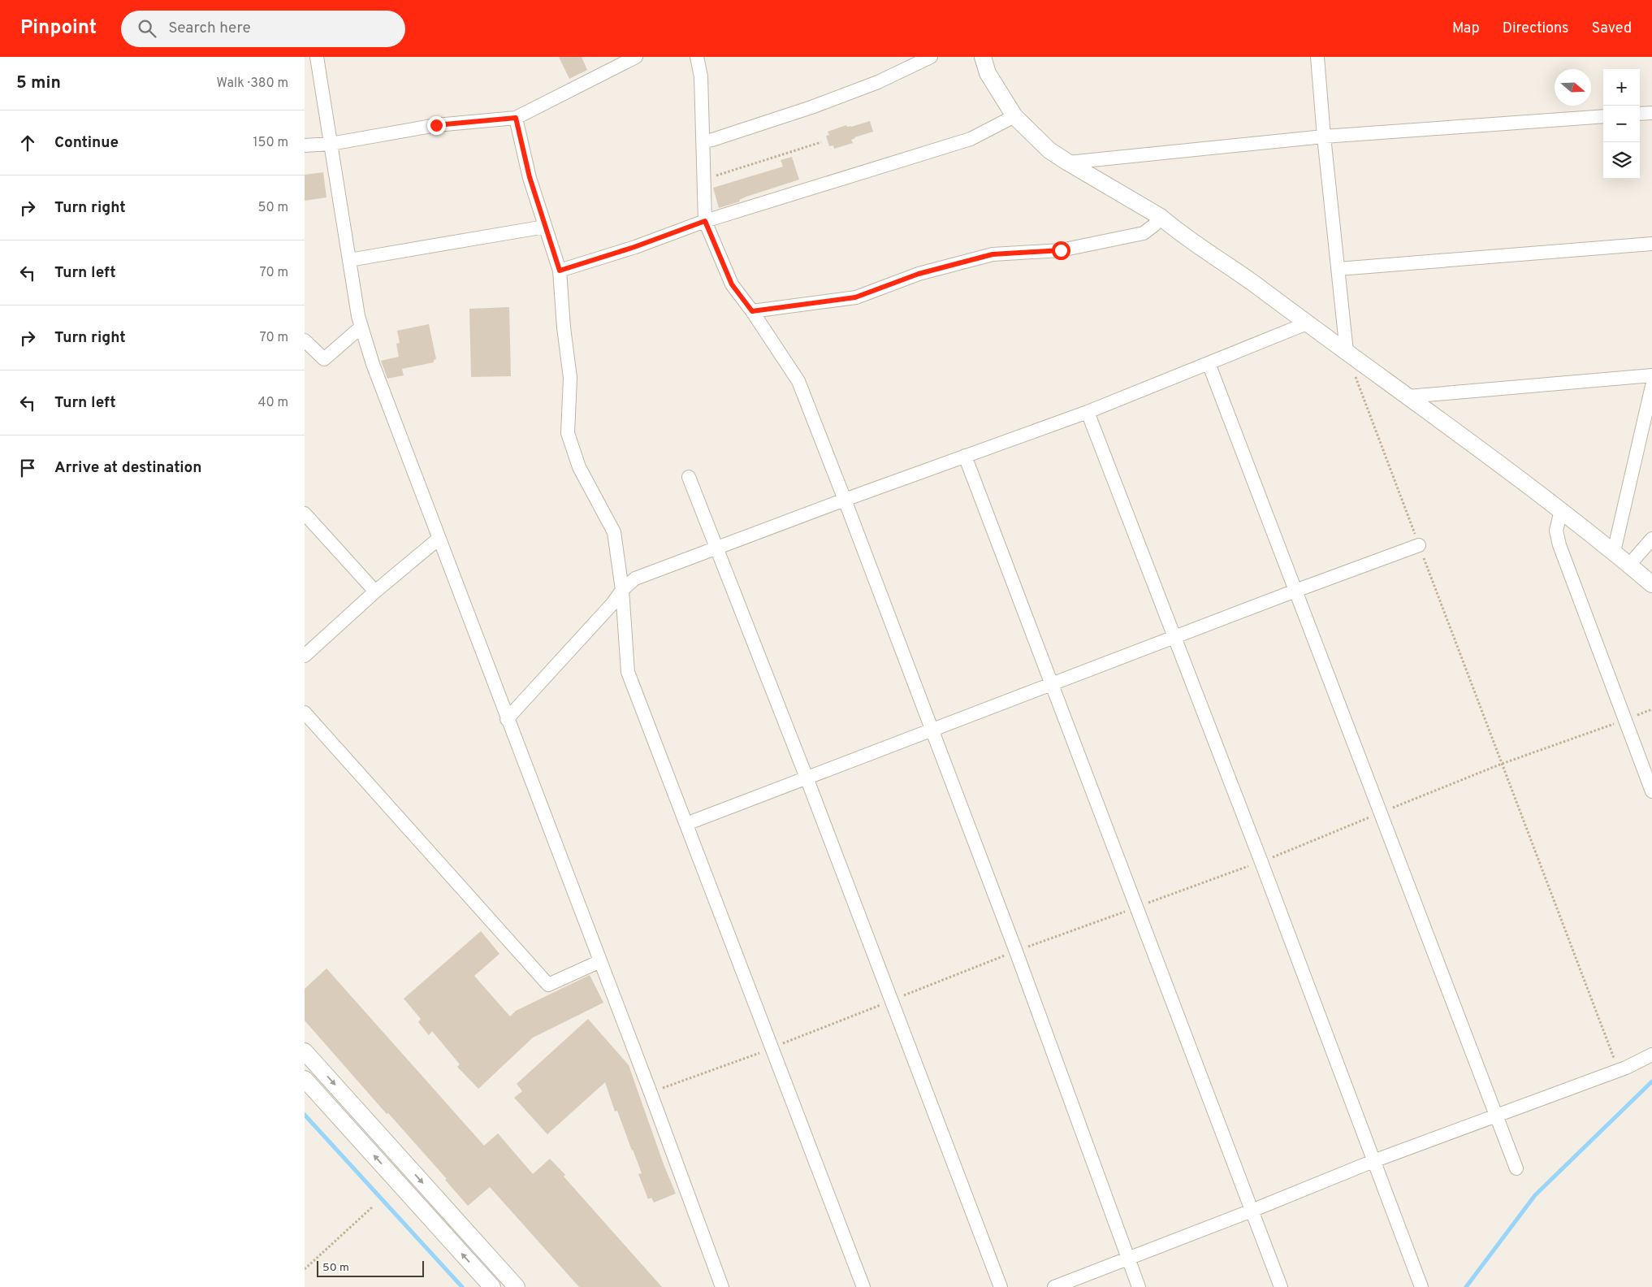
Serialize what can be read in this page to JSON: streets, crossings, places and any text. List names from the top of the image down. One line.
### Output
{"scale_bar":"50 m","north":"right","page":{"header":"Pinpoint","search":"Search here","nav":["Map","Directions","Saved"],"heading":["5 min","Walk · 380 m"],"map_buttons":["+","−"],"list":[["Continue","150 m"],["Turn right","50 m"],["Turn left","70 m"],["Turn right","70 m"],["Turn left","40 m"],"Arrive at destination"],"scale":"50 m"}}
